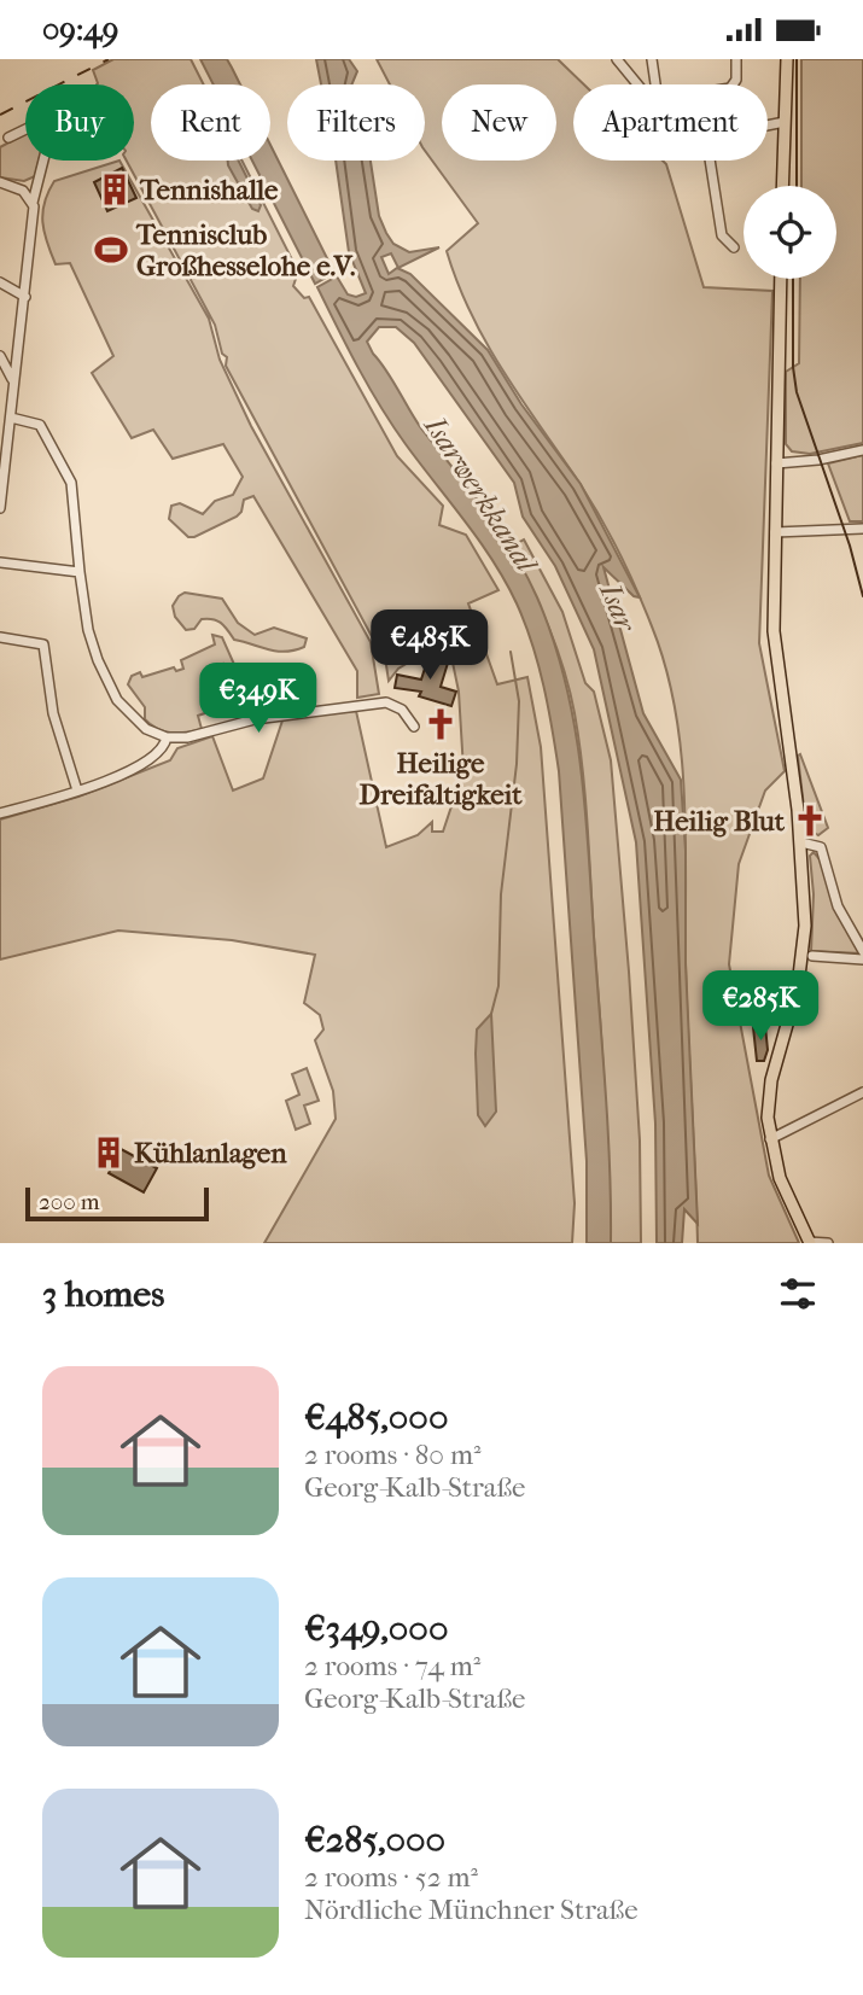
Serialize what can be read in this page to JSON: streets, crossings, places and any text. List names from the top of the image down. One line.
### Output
{"water":["Isarwerkkanal","Isar"],"places":{"building":["Tennishalle","Kühlanlagen"],"sports":["Tennisclub Großhesselohe e.V."],"church":["Heilige Dreifaltigkeit","Heilig Blut"]},"scale_bar":"200 m","page":{"status":"09:49","chip":["Buy","Rent","Filters","New","Apartment"],"price":["€485K","€349K","€285K"],"scale":"200 m","heading":"3 homes","list":[{"name":"€485,000","note":"2 rooms · 80 m² · Georg-Kalb-Straße"},{"name":"€349,000","note":"2 rooms · 74 m² · Georg-Kalb-Straße"},{"name":"€285,000","note":"2 rooms · 52 m² · Nördliche Münchner Straße"}]}}
